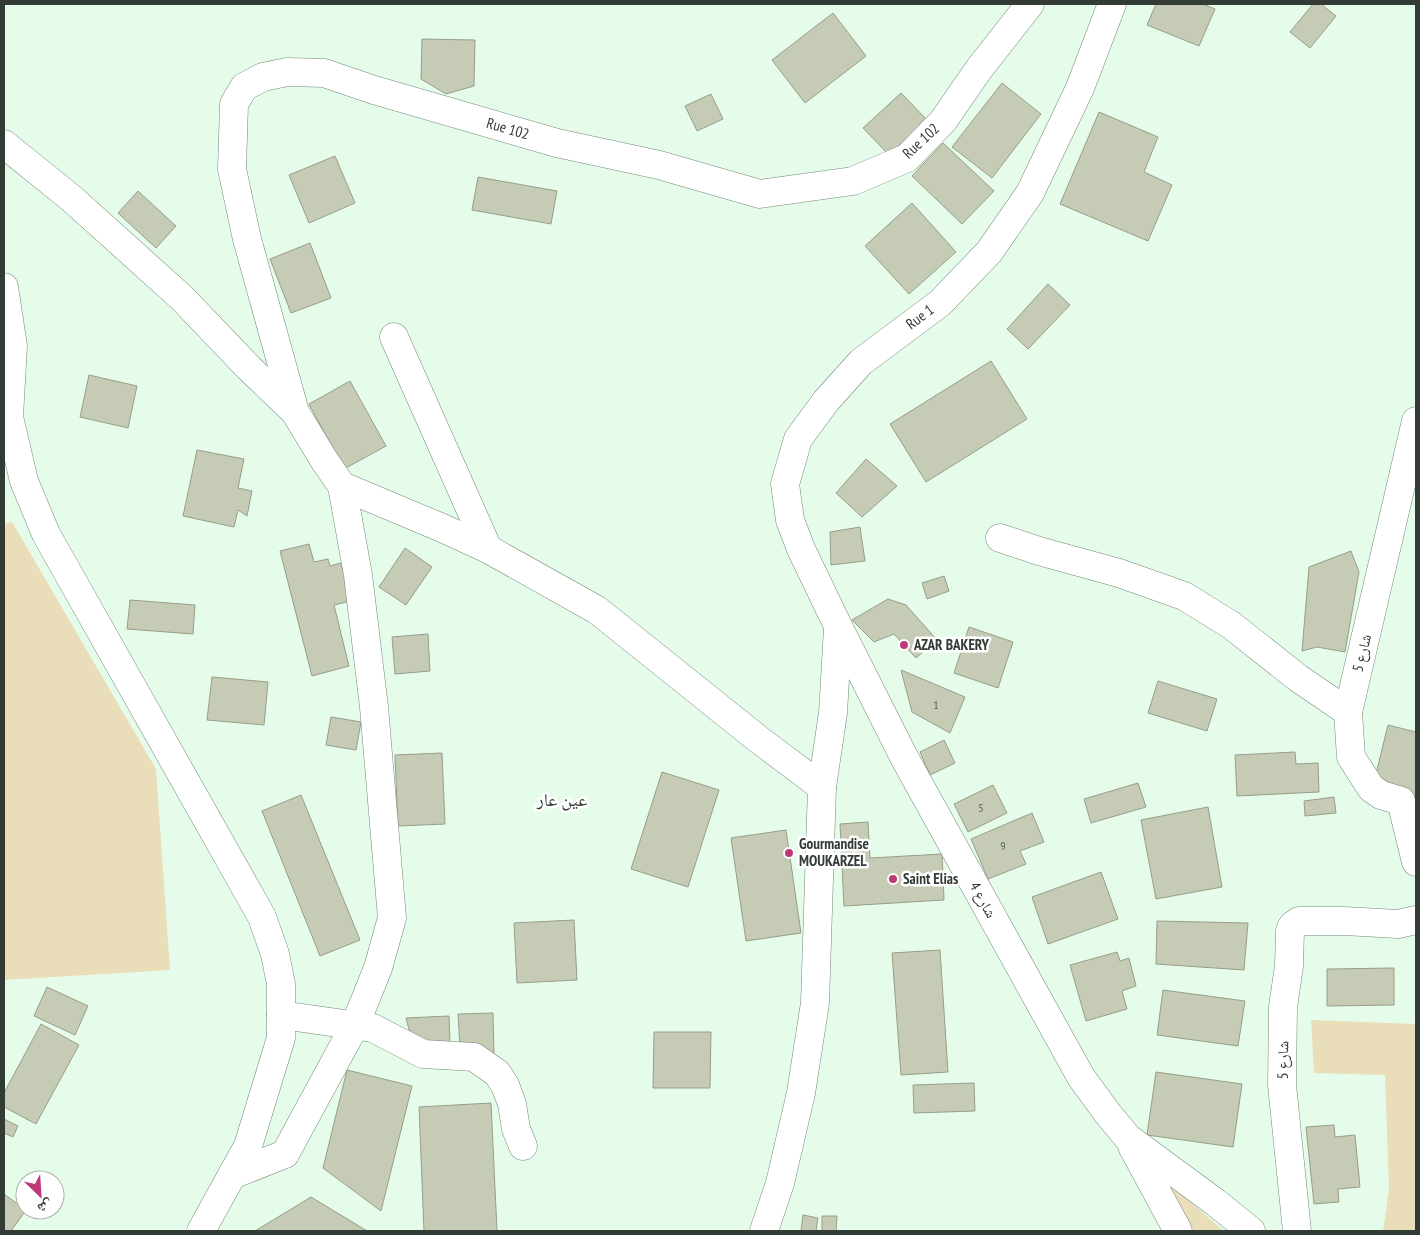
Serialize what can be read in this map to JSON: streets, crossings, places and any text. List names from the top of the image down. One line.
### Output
{"streets":{"street":["Rue 102","Rue 1","شارع 5","شارع 4"]},"crossings":[["Rue 1","شارع 4"]],"districts":["عين عار"],"places":["AZAR BAKERY","Gourmandise MOUKARZEL","Saint Elias"],"house_numbers":["1","5","9"],"north":"bottom right"}
